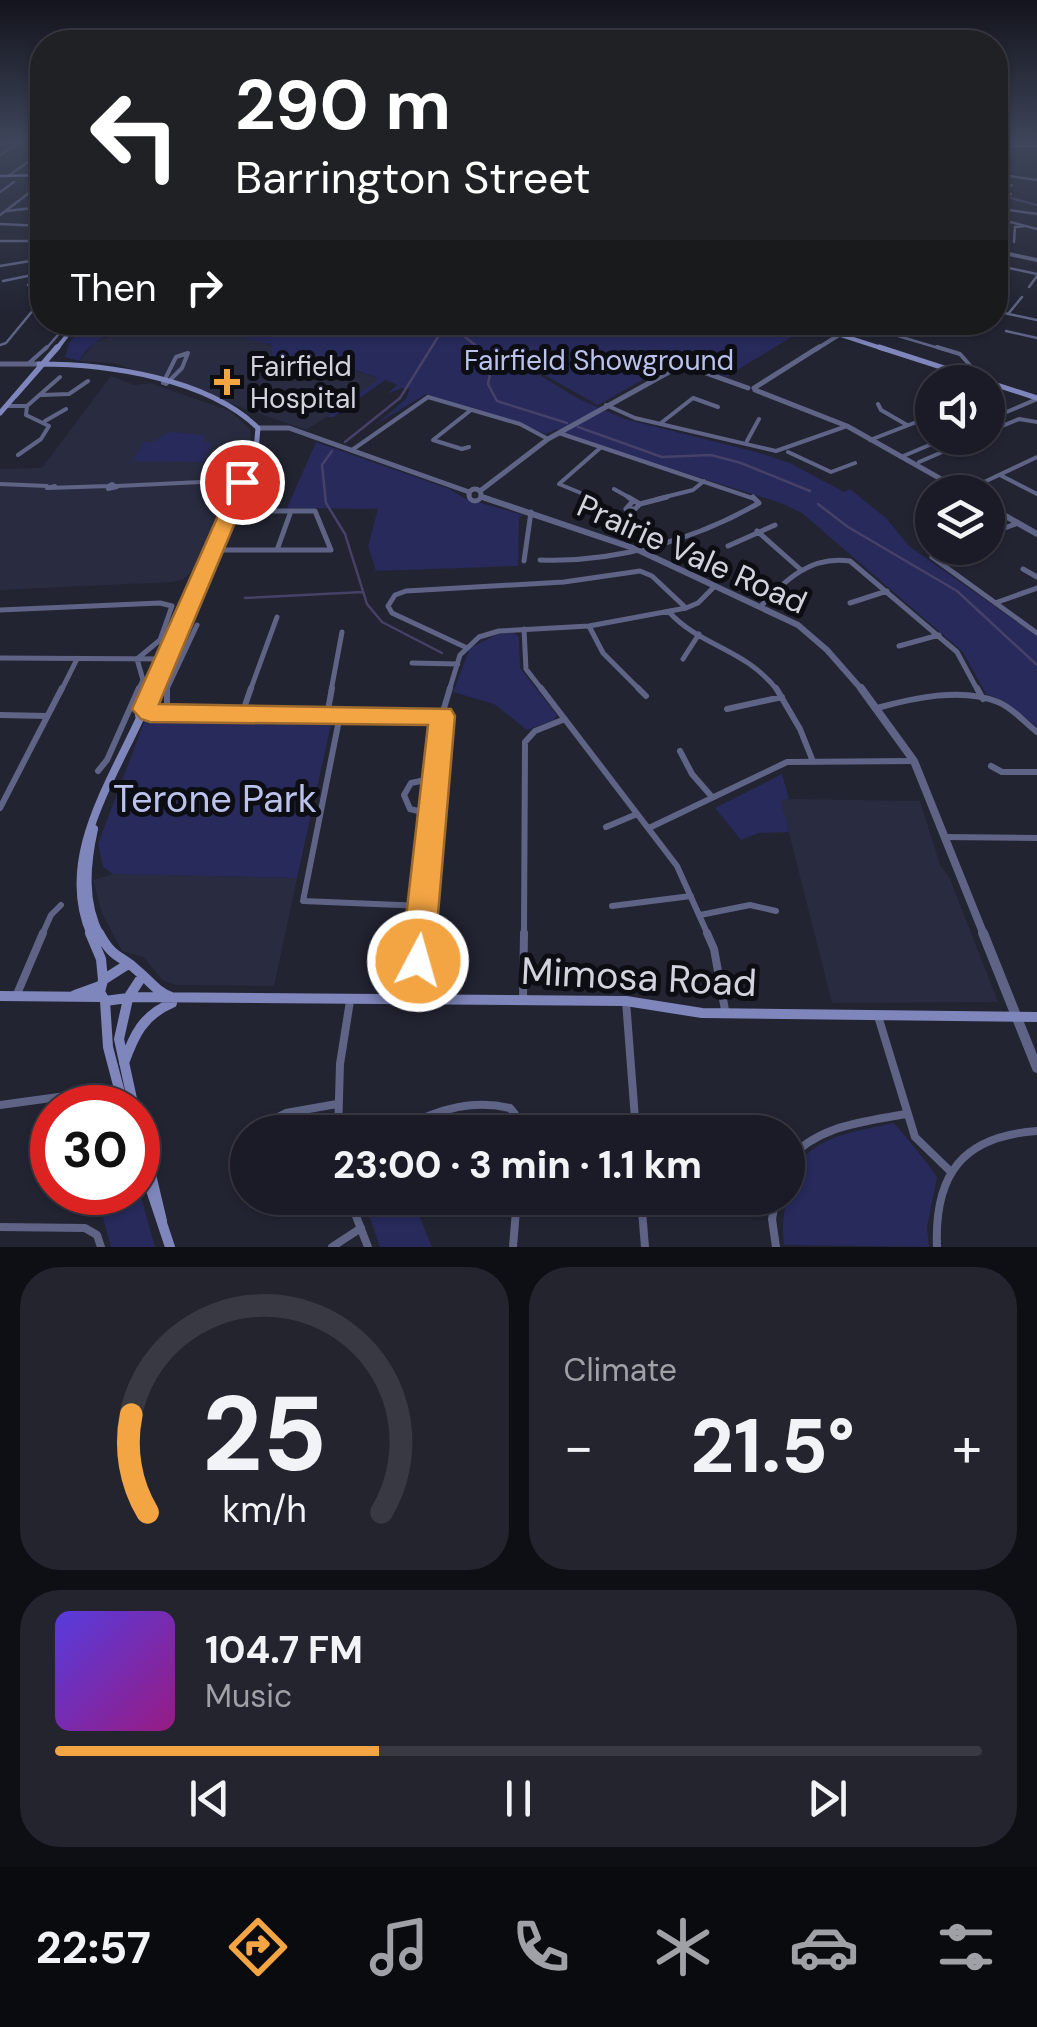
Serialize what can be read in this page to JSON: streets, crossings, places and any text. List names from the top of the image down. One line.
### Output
{"streets":{"main road":["Mimosa Road"],"street":["Prairie Vale Road"]},"crossings":[["Prairie Vale Road","Mimosa Road"]],"parks":["Fairfield Showground","Terone Park"],"places":{"health":["Fairfield Hospital"]},"page":{"turn":["290 m","Barrington Street"],"then":"Then","limit":"30","trip":"23:00 · 3 min · 1.1 km","tile":"Climate","heat":["−","21.5°","+"],"song":["104.7 FM","Music"],"tabs":"22:57","gauge":["25","km/h"]}}
